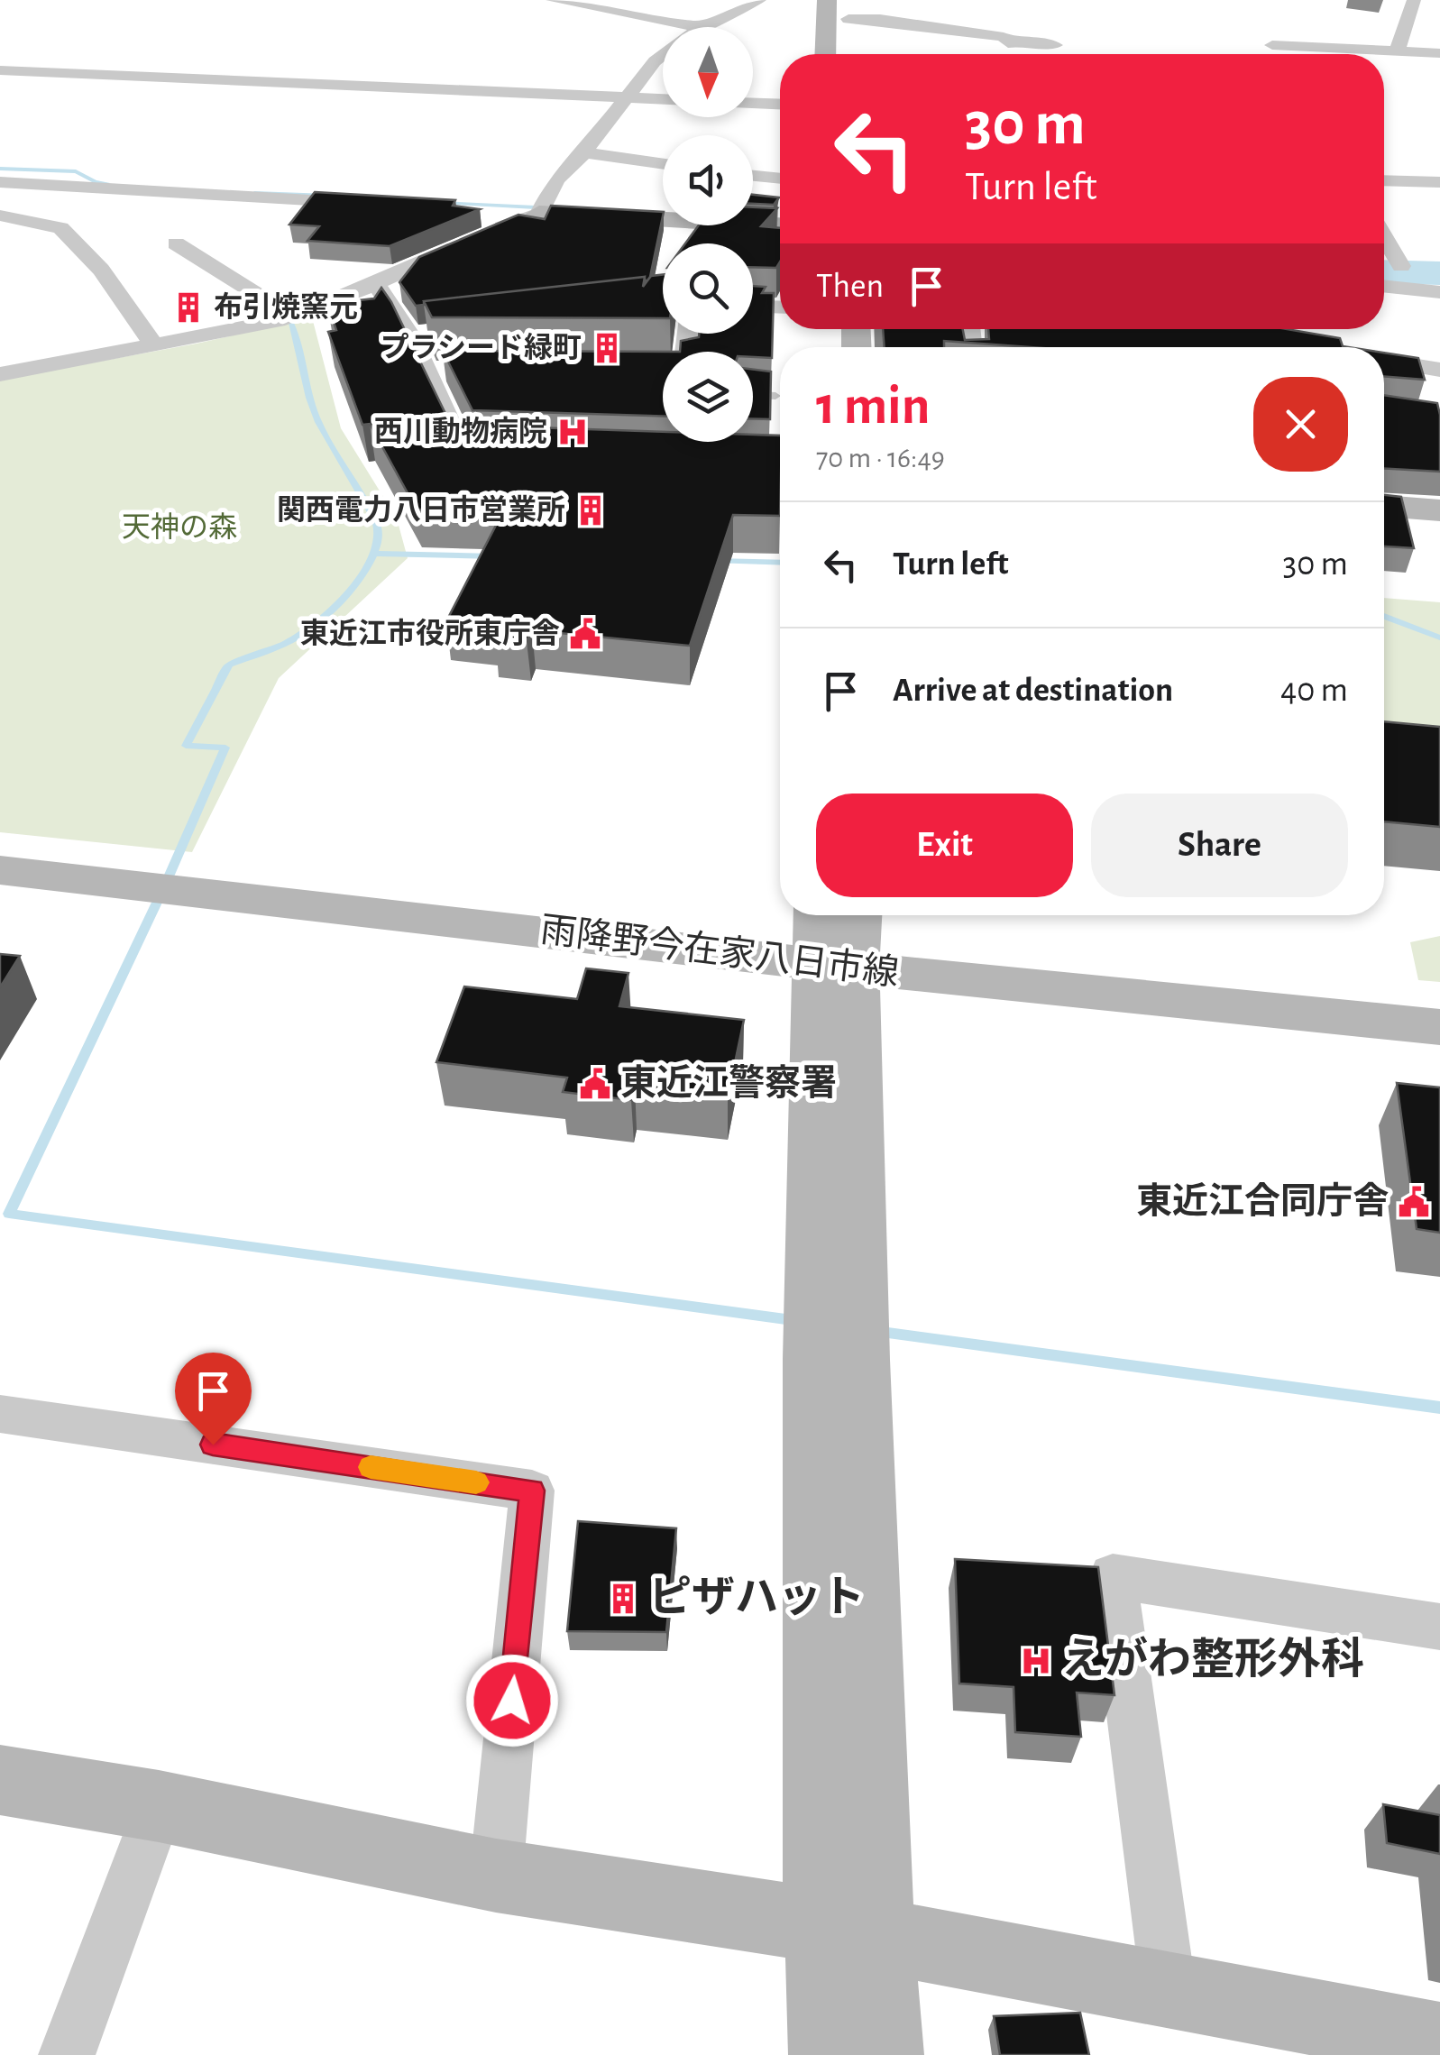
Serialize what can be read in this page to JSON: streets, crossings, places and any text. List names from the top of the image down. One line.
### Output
{"streets":{"street":["雨降野今在家八日市線"]},"parks":["天神の森"],"places":{"building":["布引焼窯元","プラシード緑町","関西電力八日市営業所","ピザハット"],"hospital":["西川動物病院","えがわ整形外科"],"public building":["東近江市役所東庁舎","東近江警察署","東近江合同庁舎"]},"north":"bottom","page":{"turn":["30 m","Turn left"],"then":"Then","heading":["1 min","70 m · 16:49"],"list":[{"name":"Turn left","value":"30 m"},{"name":"Arrive at destination","value":"40 m"}],"buttons":["Exit","Share"]}}
